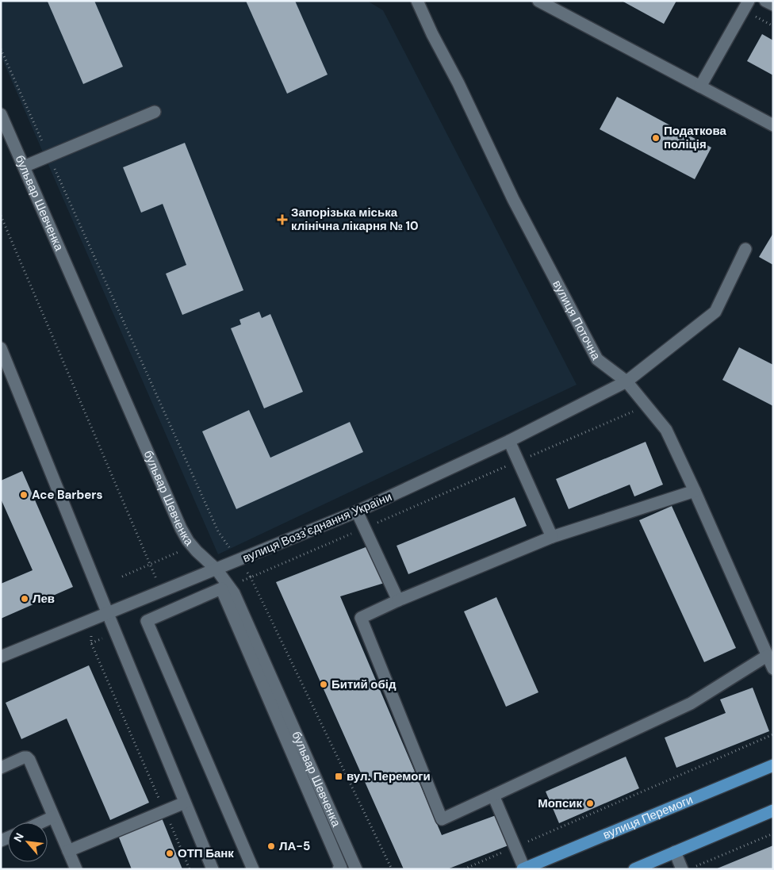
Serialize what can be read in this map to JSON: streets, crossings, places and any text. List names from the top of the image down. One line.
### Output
{"streets":{"main road":["вулиця Перемоги"],"street":["бульвар Шевченка","вулиця Поточна","вулиця Воззʼєднання України"]},"crossings":[["бульвар Шевченка","вулиця Воззʼєднання України"],["вулиця Поточна","вулиця Воззʼєднання України"]],"places":{"other":["Податкова поліція","Ace Barbers","Лев","Битий обід","Мопсик","ЛА-5","ОТП Банк"],"health":["Запорізька міська клінічна лікарня № 10"],"transit":["вул. Перемоги"]},"north":"top left"}
